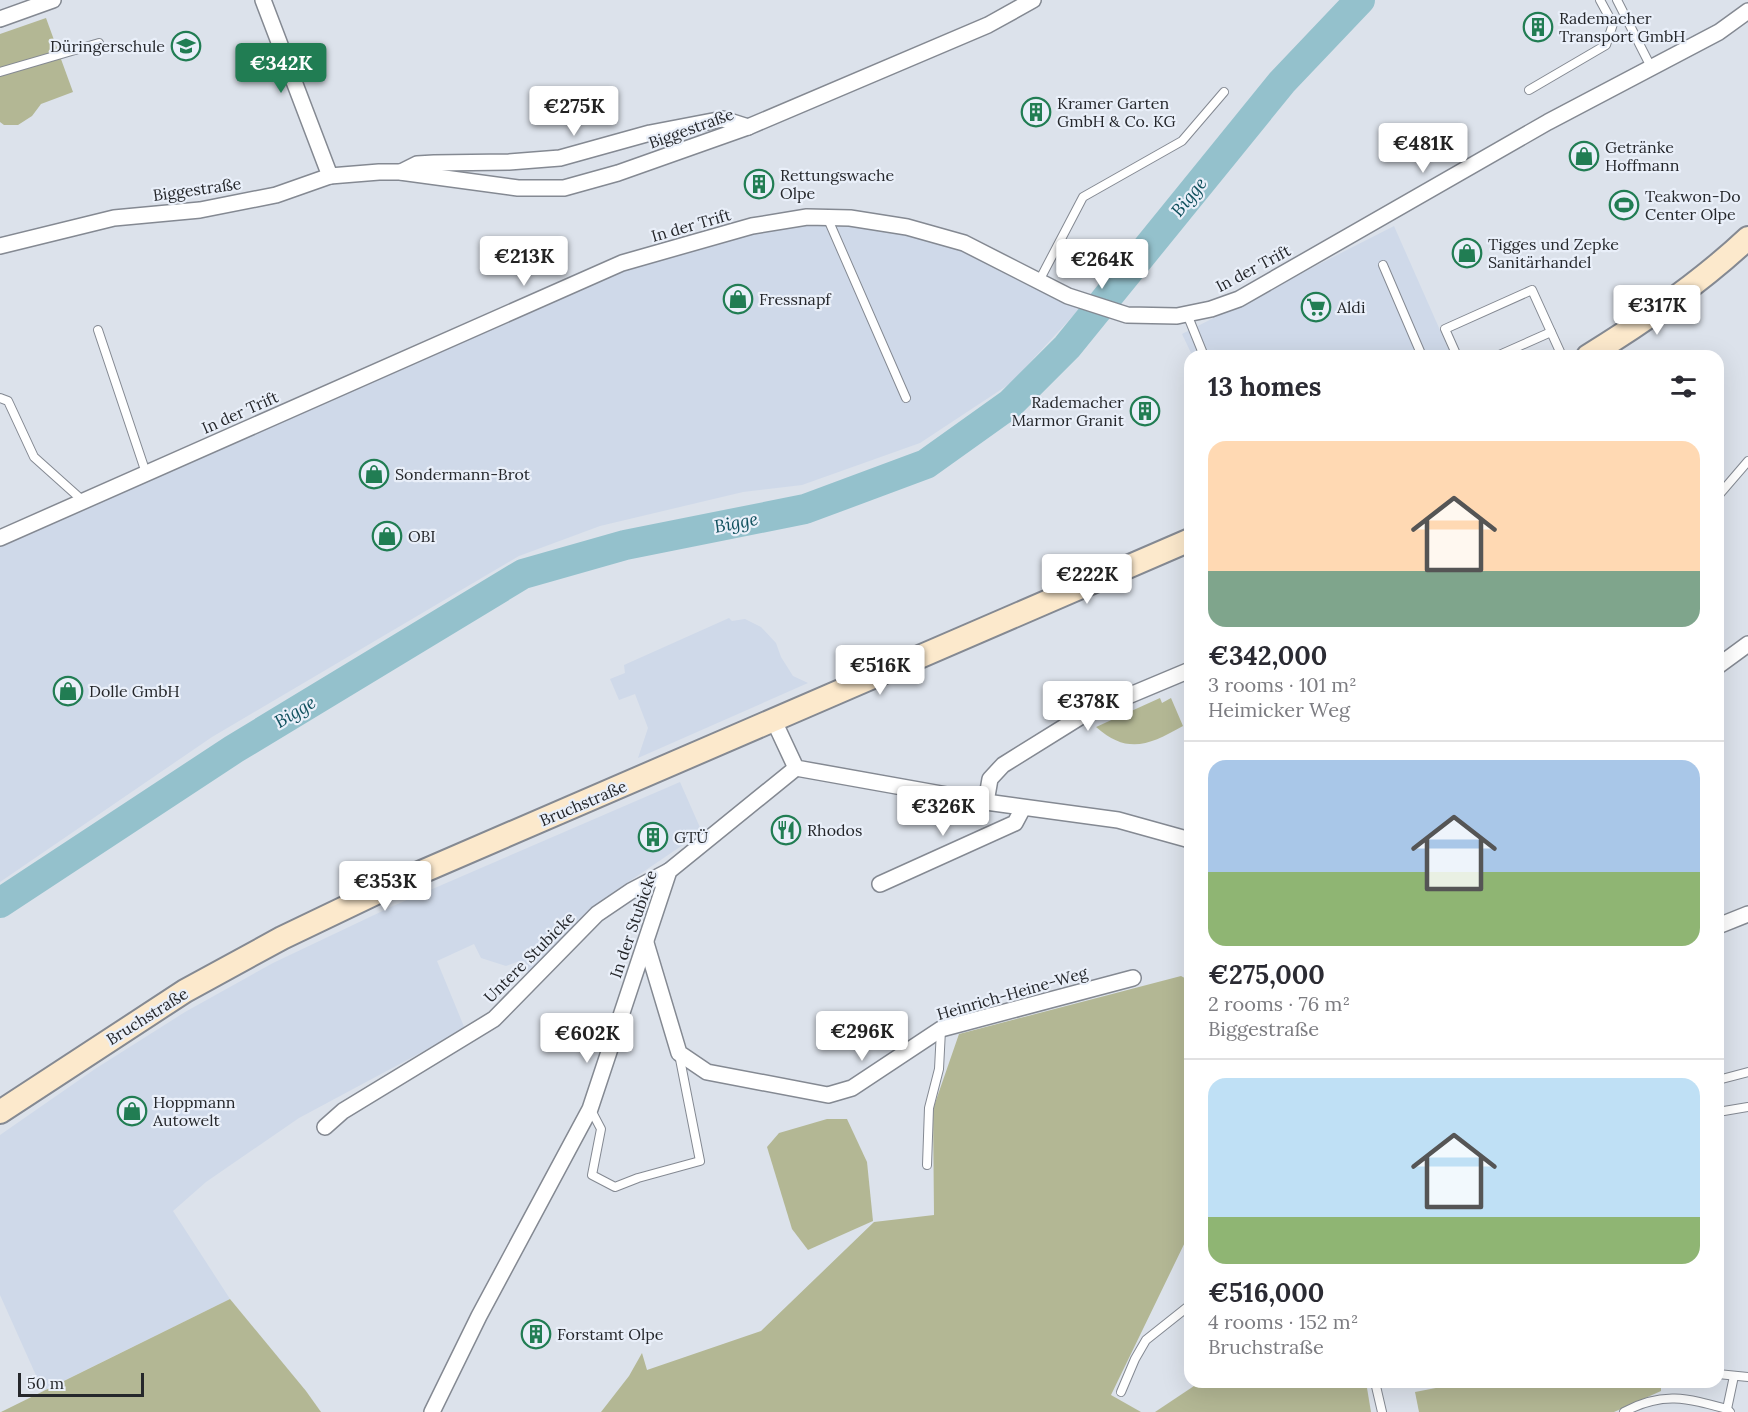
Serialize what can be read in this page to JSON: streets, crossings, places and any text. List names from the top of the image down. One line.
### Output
{"streets":{"main road":["Bruchstraße"],"street":["Biggestraße","In der Trift","In der Stubicke","Untere Stubicke","Heinrich-Heine-Weg"]},"crossings":[["In der Stubicke","Untere Stubicke"]],"water":["Bigge"],"places":{"building":["Rademacher Transport GmbH","Kramer Garten GmbH & Co. KG","Rettungswache Olpe","Rademacher Marmor Granit","GTÜ","Forstamt Olpe"],"school or university":["Düringerschule"],"shop":["Getränke Hoffmann","Tigges und Zepke Sanitärhandel","Fressnapf","Sondermann-Brot","OBI","Dolle GmbH","Hoppmann Autowelt"],"sports":["Teakwon-Do Center Olpe"],"supermarket":["Aldi"],"restaurant":["Rhodos"]},"scale_bar":"50 m","page":{"price":["€342K","€275K","€481K","€213K","€264K","€317K","€222K","€516K","€378K","€326K","€353K","€296K","€602K"],"heading":"13 homes","list":[{"name":"€342,000","note":"3 rooms · 101 m² · Heimicker Weg"},{"name":"€275,000","note":"2 rooms · 76 m² · Biggestraße"},{"name":"€516,000","note":"4 rooms · 152 m² · Bruchstraße"}],"scale":"50 m"}}
